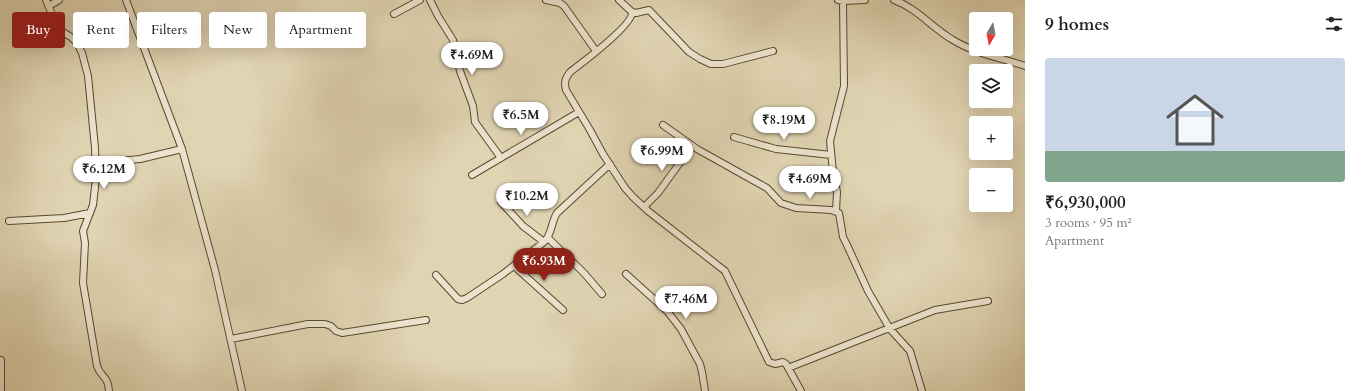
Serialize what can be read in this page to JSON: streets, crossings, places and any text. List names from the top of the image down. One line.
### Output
{"north":"bottom","page":{"heading":"9 homes","map_buttons":["+","−"],"chip":["Buy","Rent","Filters","New","Apartment"],"price":["₹4.69M","₹6.5M","₹8.19M","₹6.99M","₹6.12M","₹4.69M","₹10.2M","₹6.93M","₹7.46M"],"list":[{"name":"₹6,930,000","note":"3 rooms · 95 m² · Apartment"}]}}
